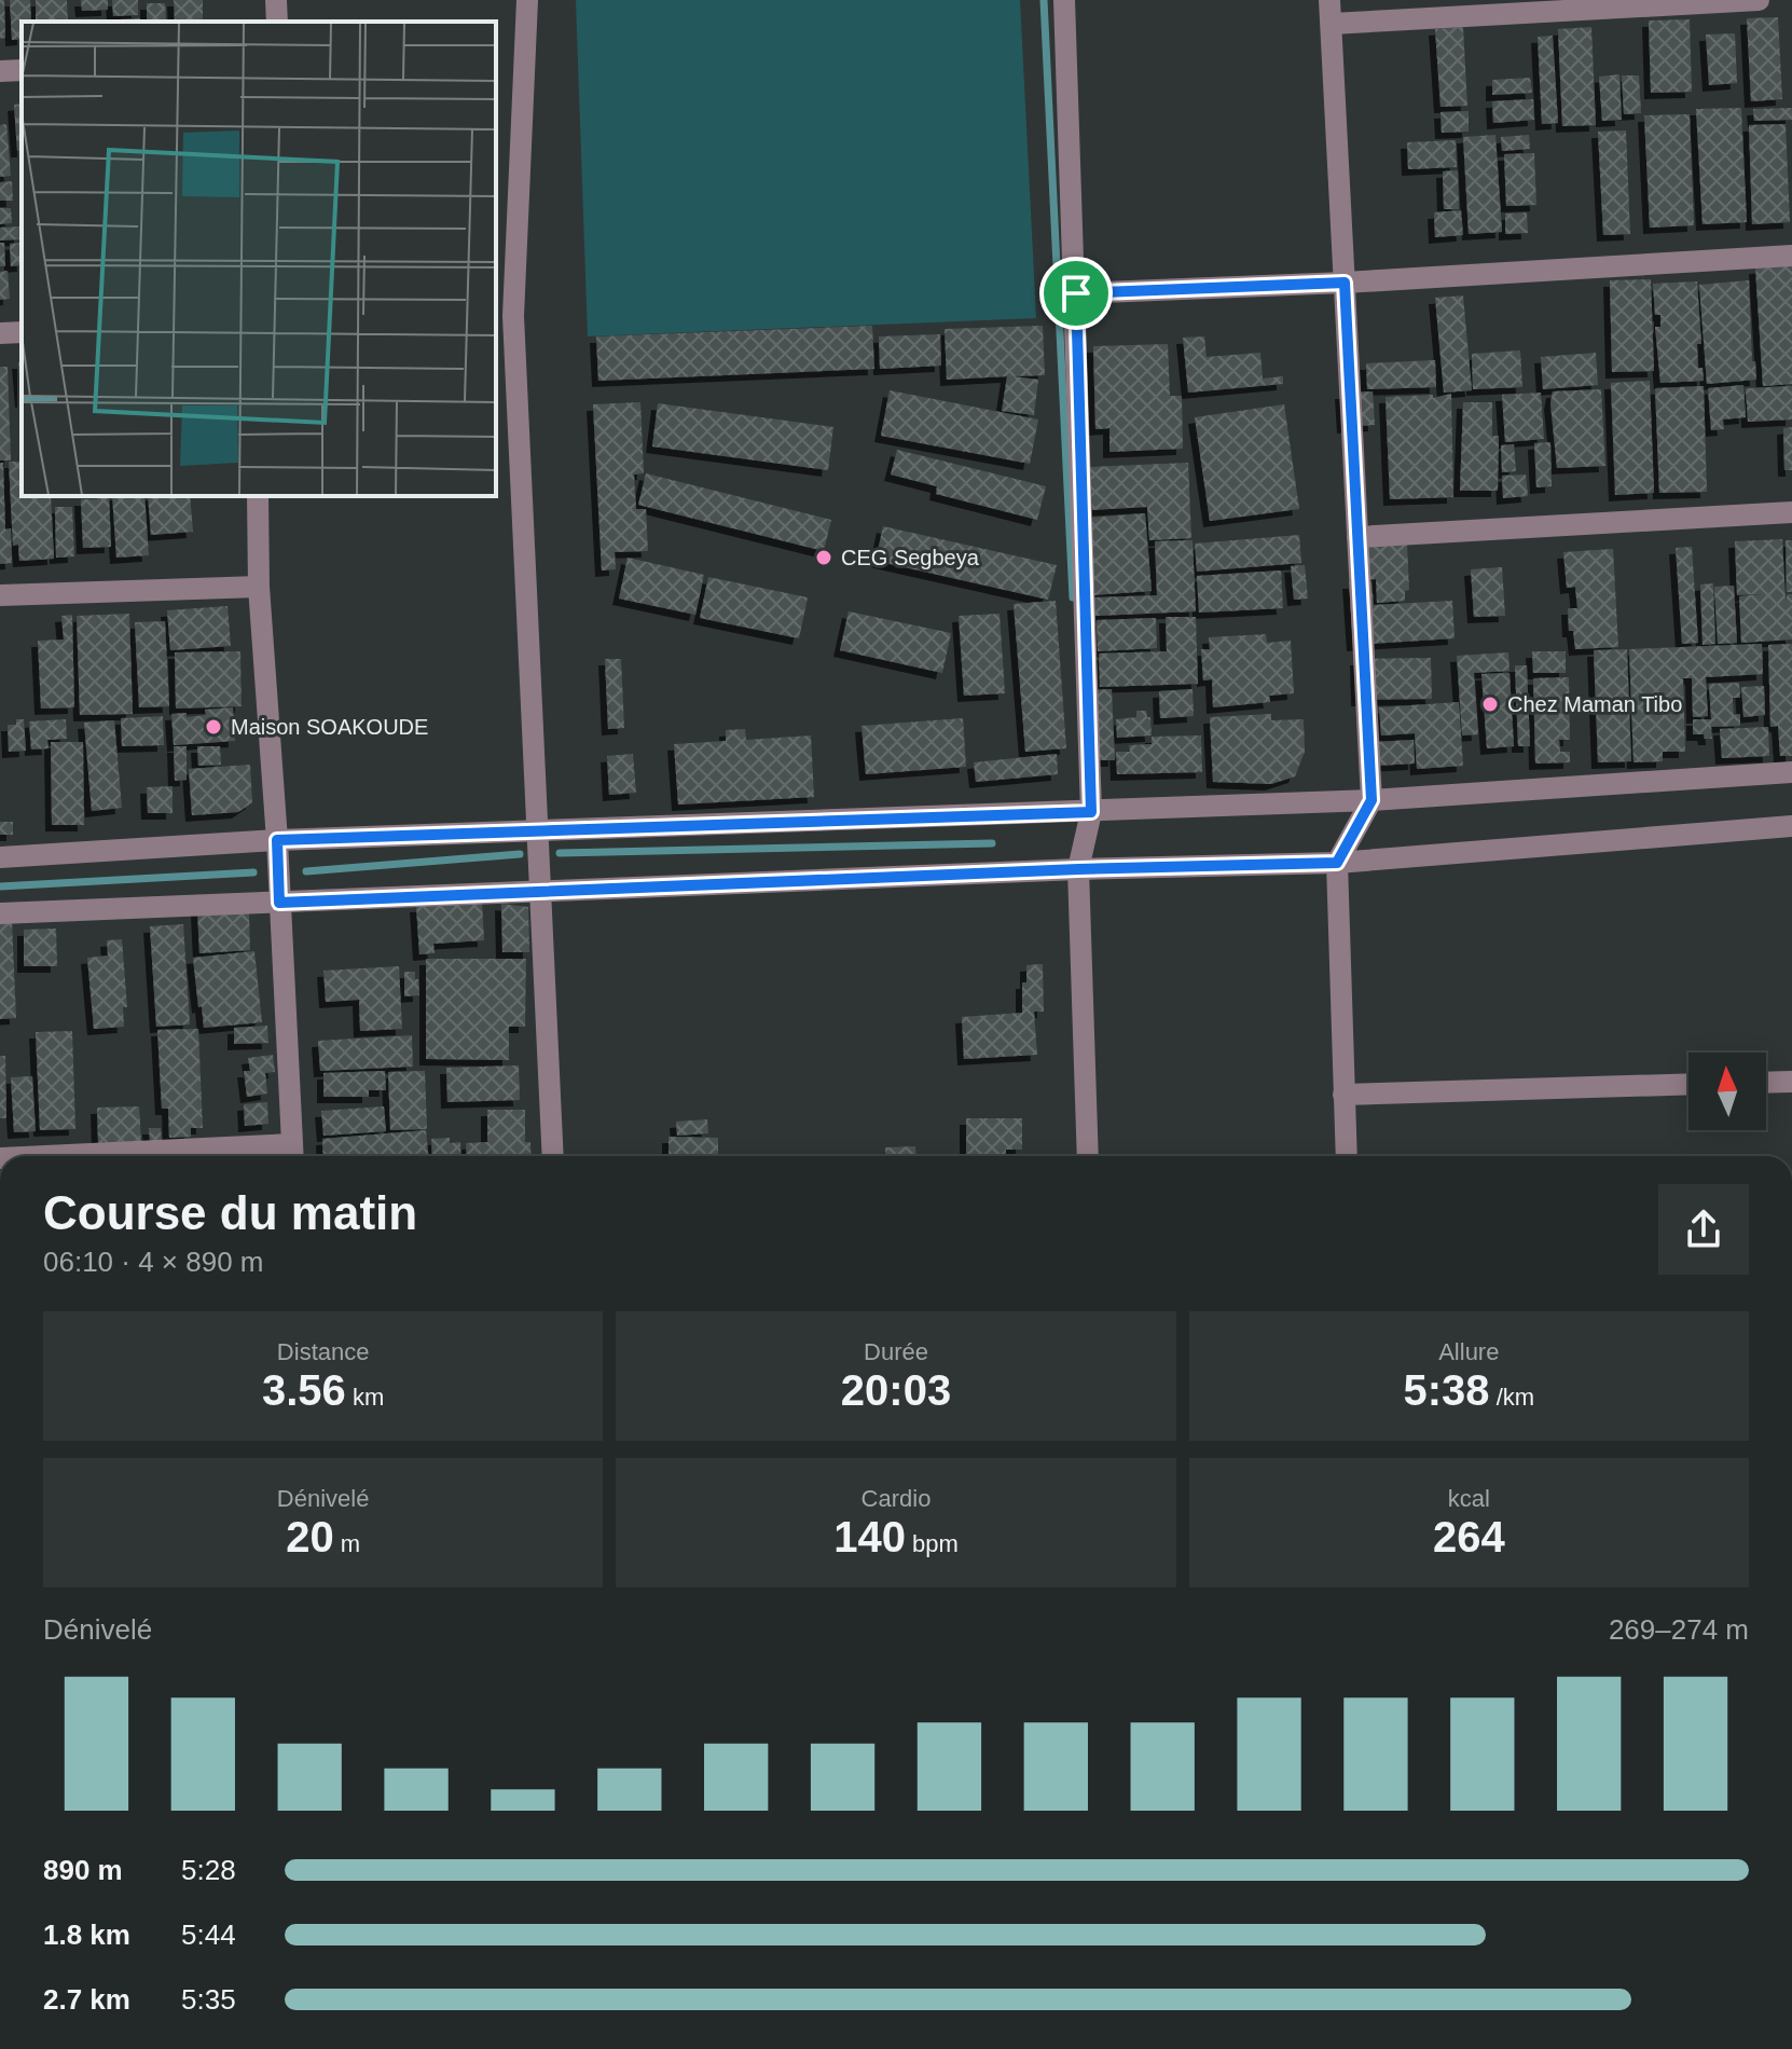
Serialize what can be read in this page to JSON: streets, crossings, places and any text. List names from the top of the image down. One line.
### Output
{"places":["CEG Segbeya","Chez Maman Tibo","Maison SOAKOUDE"],"north":"top","page":{"heading":["Course du matin","06:10 · 4 × 890 m"],"stats":[["Distance","3.56 km"],["Durée","20:03"],["Allure","5:38 /km"],["Dénivelé","20 m"],["Cardio","140 bpm"],["kcal","264"]],"chart":["Dénivelé","269–274 m"],"list":[{"name":"890 m","note":"5:28"},{"name":"1.8 km","note":"5:44"},{"name":"2.7 km","note":"5:35"}]}}
